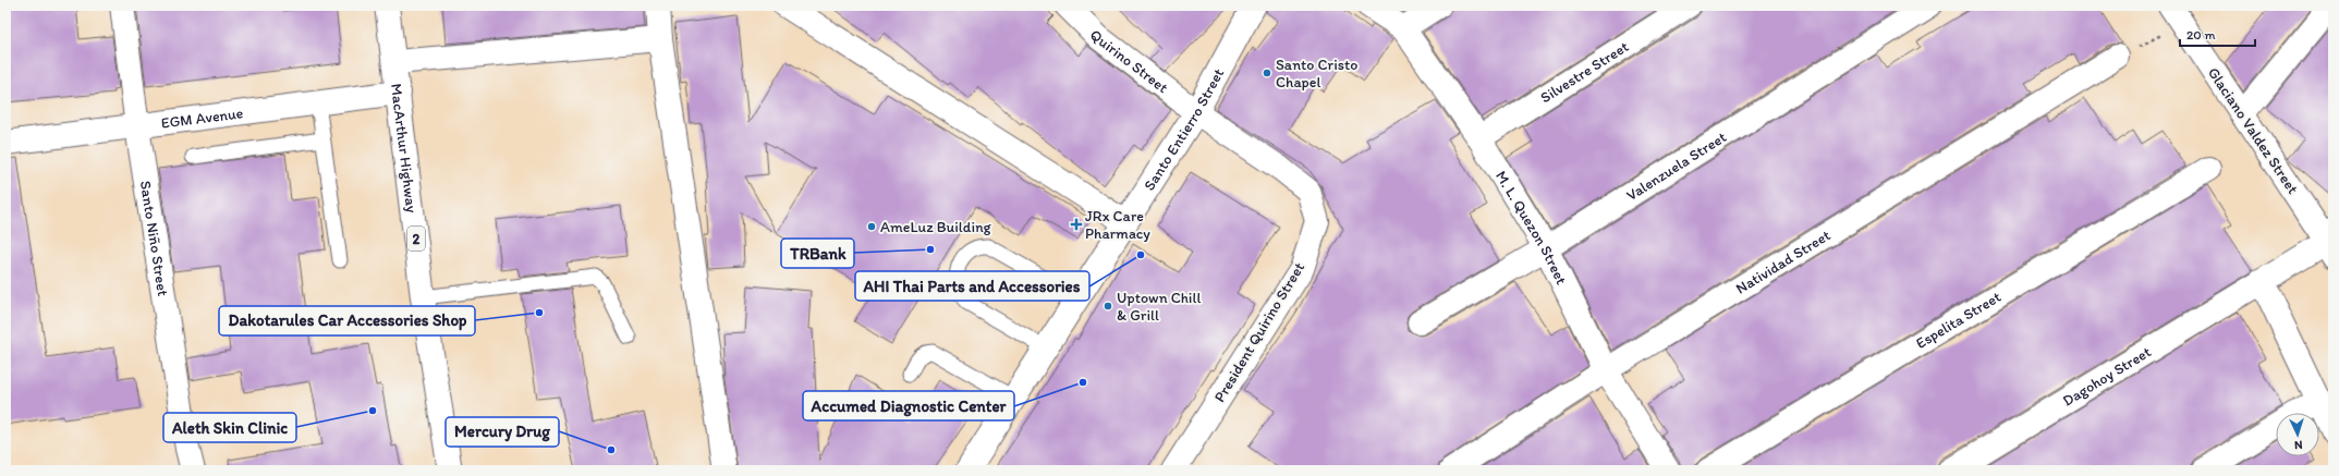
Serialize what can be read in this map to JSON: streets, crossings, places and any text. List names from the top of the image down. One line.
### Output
{"streets":{"main road":["Quirino Street","Silvestre Street","EGM Avenue","Santo Entierro Street","Glaciano Valdez Street","MacArthur Highway","Valenzuela Street","M. L. Quezon Street","Santo Niño Street","2","Natividad Street","Espelita Street","President Quirino Street","Dagohoy Street"]},"crossings":[["Quirino Street","Santo Entierro Street"],["Quirino Street","President Quirino Street"],["Silvestre Street","M. L. Quezon Street"],["EGM Avenue","MacArthur Highway"],["EGM Avenue","Santo Niño Street"],["Santo Entierro Street","President Quirino Street"],["Glaciano Valdez Street","Dagohoy Street"],["Valenzuela Street","M. L. Quezon Street"],["M. L. Quezon Street","Natividad Street"]],"places":{"other":["Santo Cristo Chapel","AmeLuz Building","TRBank","AHI Thai Parts and Accessories","Uptown Chill & Grill","Dakotarules Car Accessories Shop","Accumed Diagnostic Center","Aleth Skin Clinic","Mercury Drug"],"health":["JRx Care Pharmacy"]},"scale_bar":"20 m","north":"bottom"}
